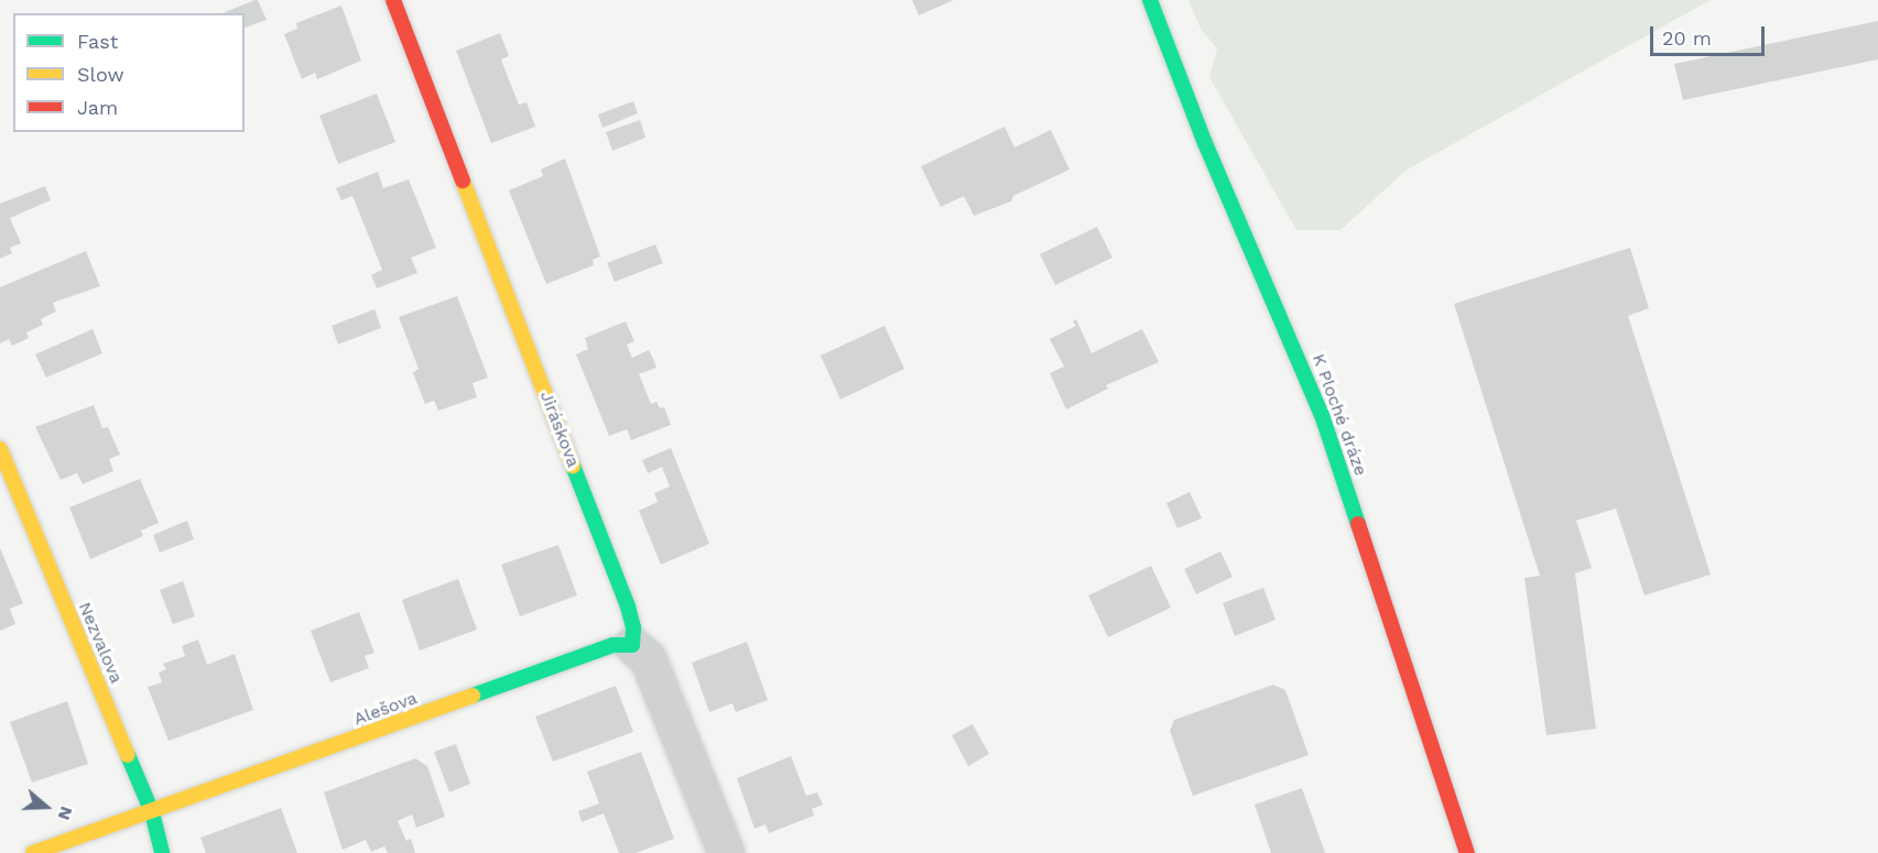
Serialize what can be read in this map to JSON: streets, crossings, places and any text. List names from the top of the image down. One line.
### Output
{"streets":{"street":["K Ploché dráze","Jiráskova","Nezvalova","Alešova"]},"crossings":[["Jiráskova","Alešova"],["Nezvalova","Alešova"]],"legend":["Fast","Slow","Jam"],"scale_bar":"20 m","north":"right"}
